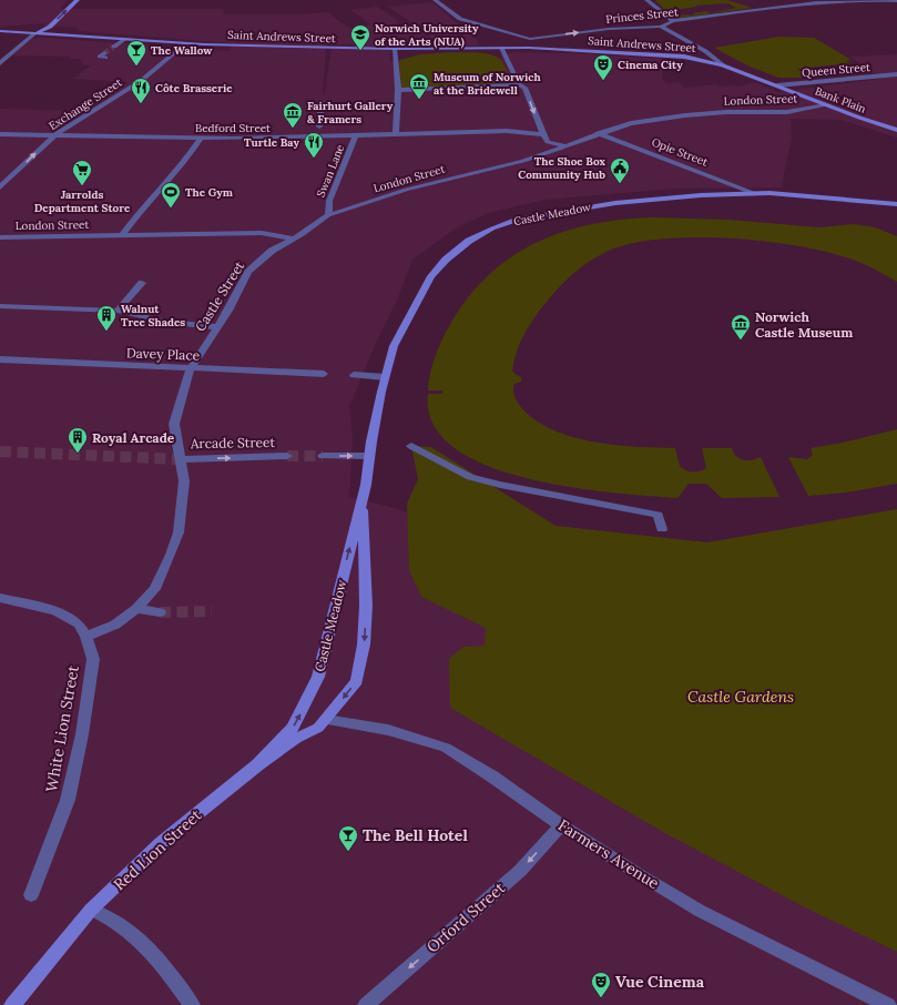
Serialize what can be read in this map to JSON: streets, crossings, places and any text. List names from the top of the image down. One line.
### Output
{"streets":{"street":["Princes Street","Saint Andrews Street","Queen Street","London Street","Bank Plain","Exchange Street","Bedford Street","Opie Street","Swan Lane","Castle Meadow","Castle Street","Davey Place","Arcade Street","White Lion Street","Red Lion Street","Farmers Avenue","Orford Street"]},"crossings":[["Saint Andrews Street","Queen Street"],["Saint Andrews Street","Bank Plain"],["Saint Andrews Street","Exchange Street"],["Queen Street","Bank Plain"],["London Street","Bank Plain"],["London Street","Opie Street"],["London Street","Swan Lane"],["London Street","Castle Street"],["Exchange Street","Bedford Street"],["Bedford Street","Swan Lane"],["Opie Street","Castle Meadow"],["Castle Meadow","Red Lion Street"],["Castle Meadow","Farmers Avenue"],["Castle Street","Davey Place"],["Castle Street","Arcade Street"],["Castle Street","White Lion Street"],["Red Lion Street","Farmers Avenue"],["Farmers Avenue","Orford Street"]],"one_way":["Princes Street","Arcade Street","Orford Street"],"parks":["Castle Gardens"],"places":{"school or university":["Norwich University of the Arts (NUA)"],"bar":["The Wallow","The Bell Hotel"],"theatre":["Cinema City","Vue Cinema"],"museum":["Museum of Norwich at the Bridewell","Fairhurt Gallery & Framers","Norwich Castle Museum"],"restaurant":["Côte Brasserie","Turtle Bay"],"public building":["The Shoe Box Community Hub"],"supermarket":["Jarrolds Department Store"],"sports":["The Gym"],"building":["Walnut Tree Shades","Royal Arcade"]}}
